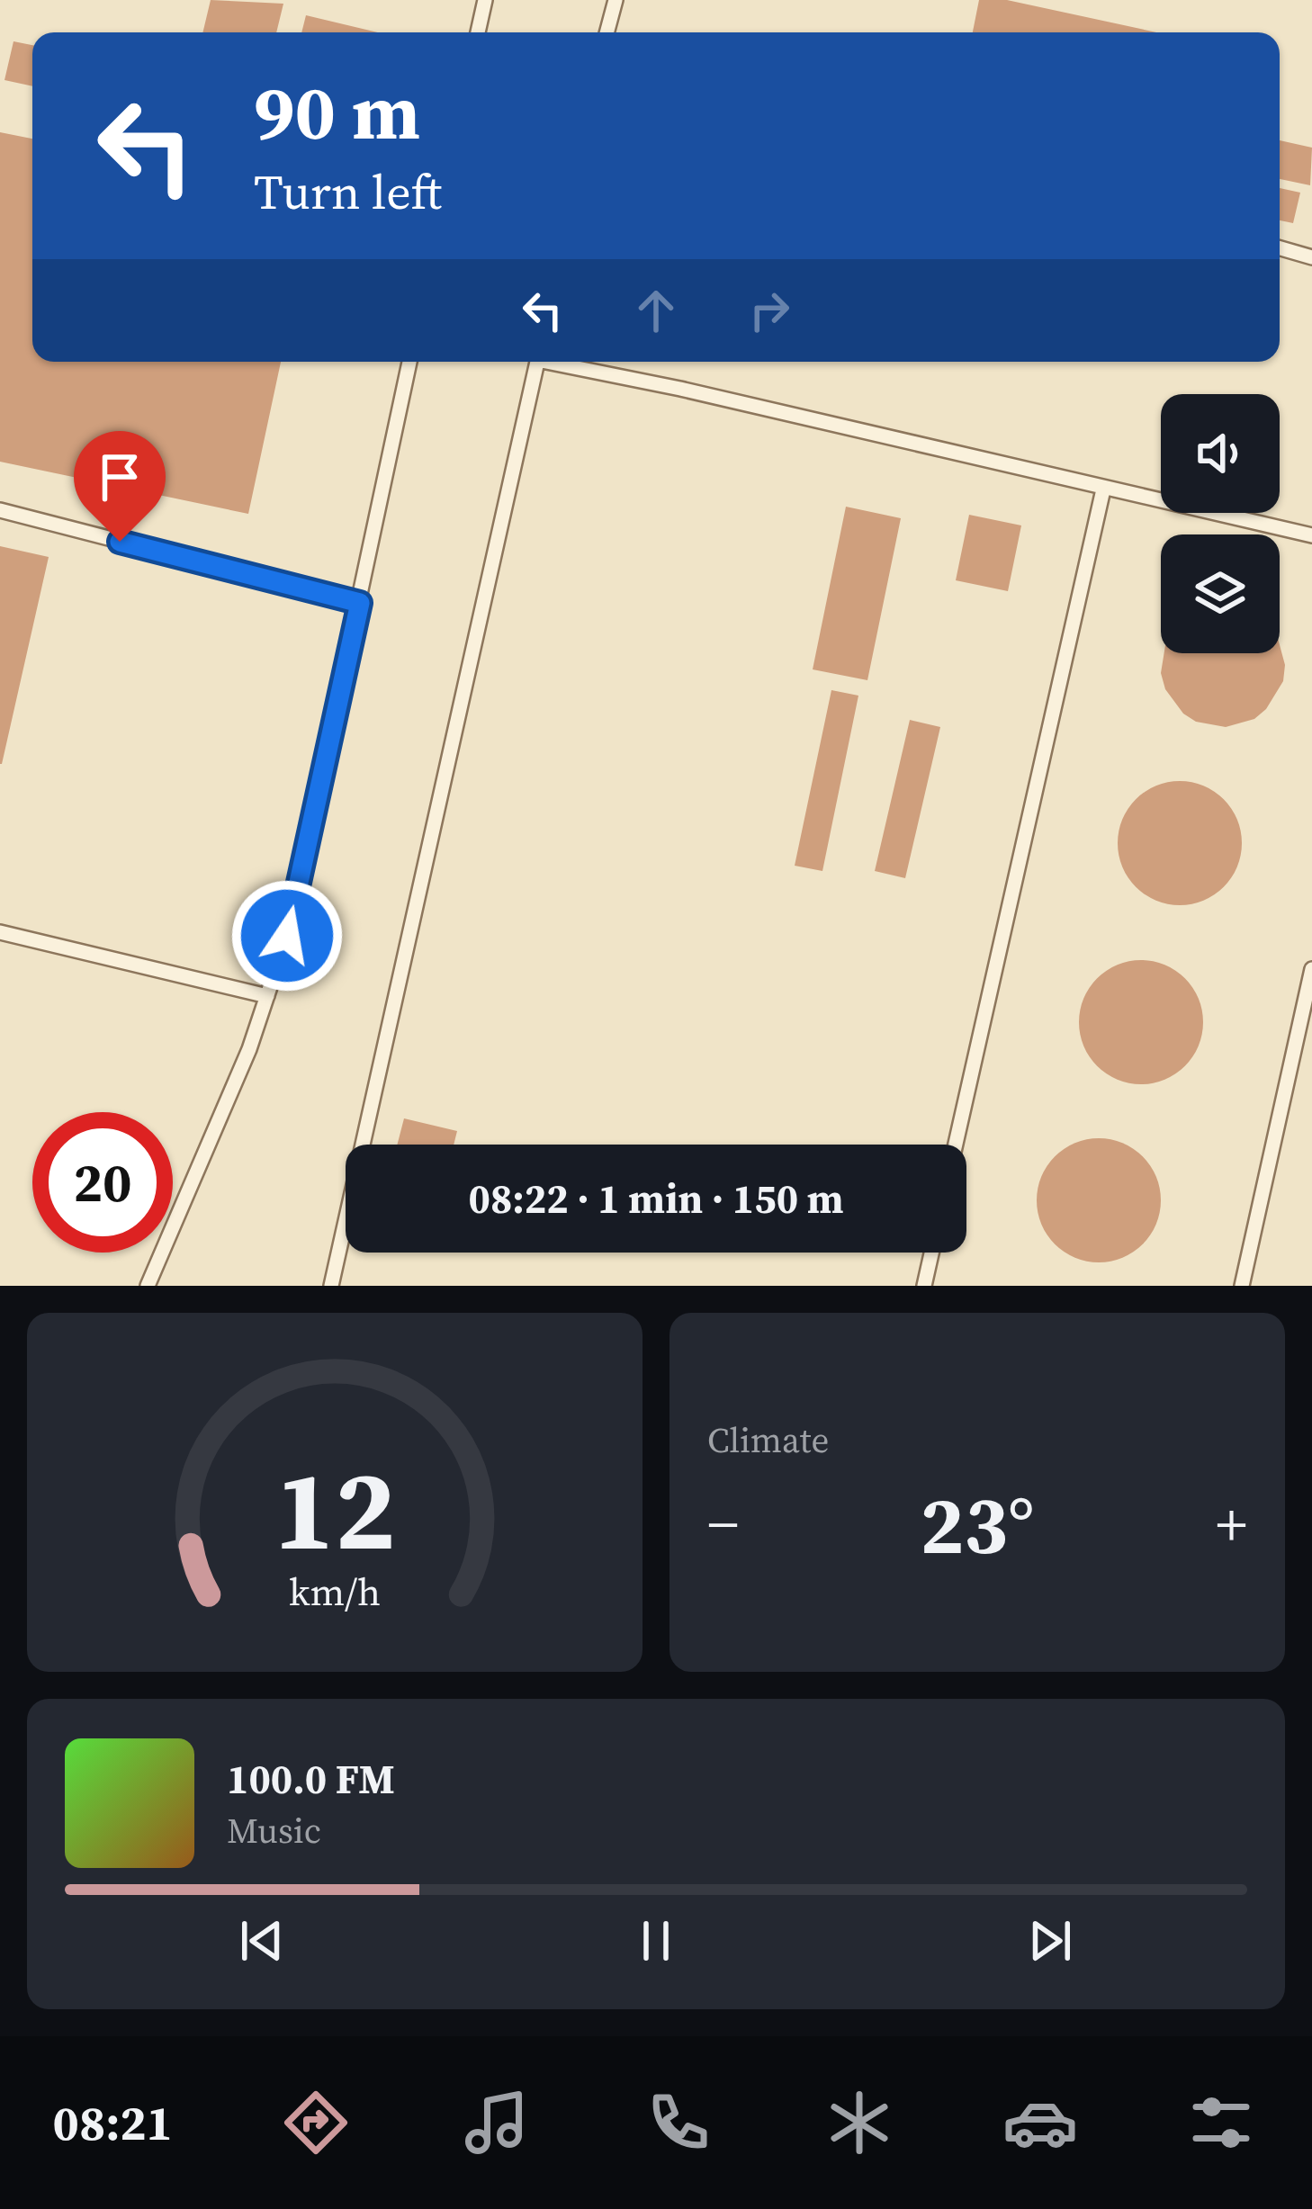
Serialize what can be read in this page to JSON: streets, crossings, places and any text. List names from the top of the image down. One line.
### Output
{"page":{"turn":["90 m","Turn left"],"limit":"20","trip":"08:22 · 1 min · 150 m","tile":"Climate","heat":["−","23°","+"],"song":["100.0 FM","Music"],"tabs":"08:21","gauge":["12","km/h"]}}
